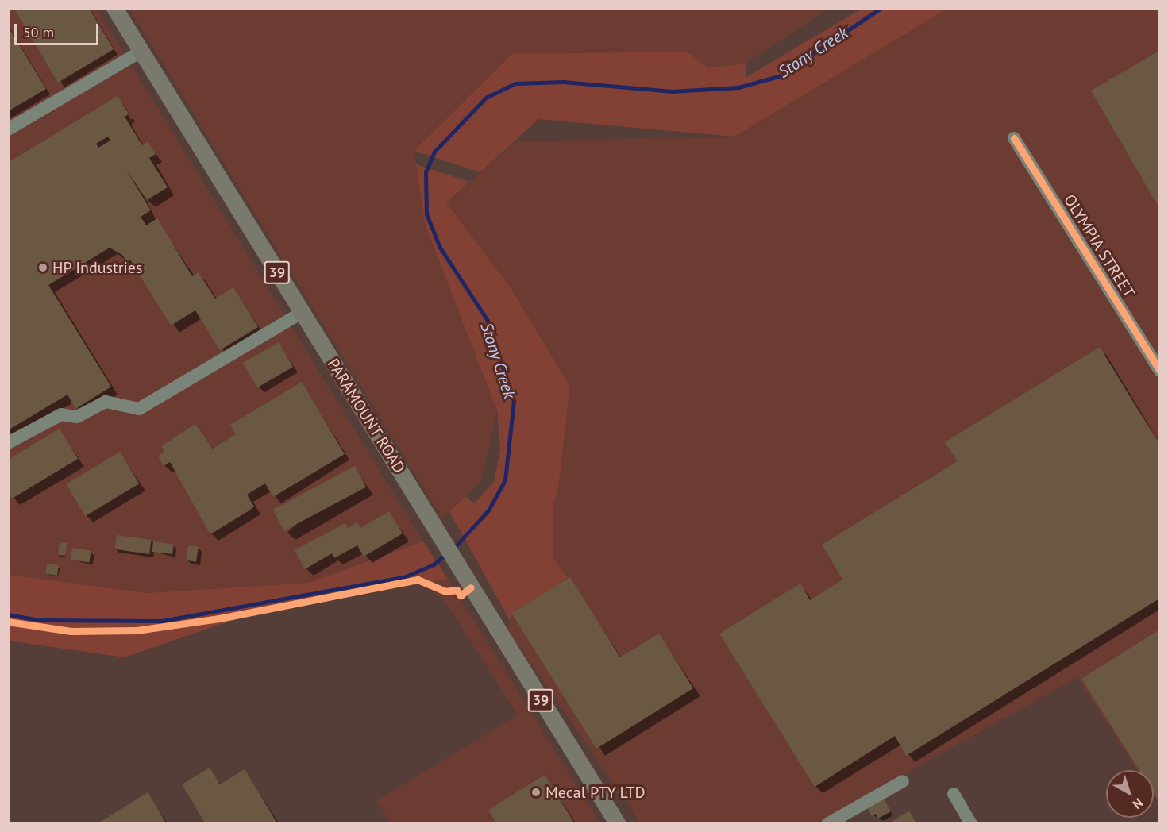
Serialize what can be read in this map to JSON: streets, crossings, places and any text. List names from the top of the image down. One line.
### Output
{"streets":{"main road":["39","PARAMOUNT ROAD"],"street":["OLYMPIA STREET"]},"water":["Stony Creek"],"places":["HP Industries","Mecal PTY LTD"],"scale_bar":"50 m","north":"bottom right"}
